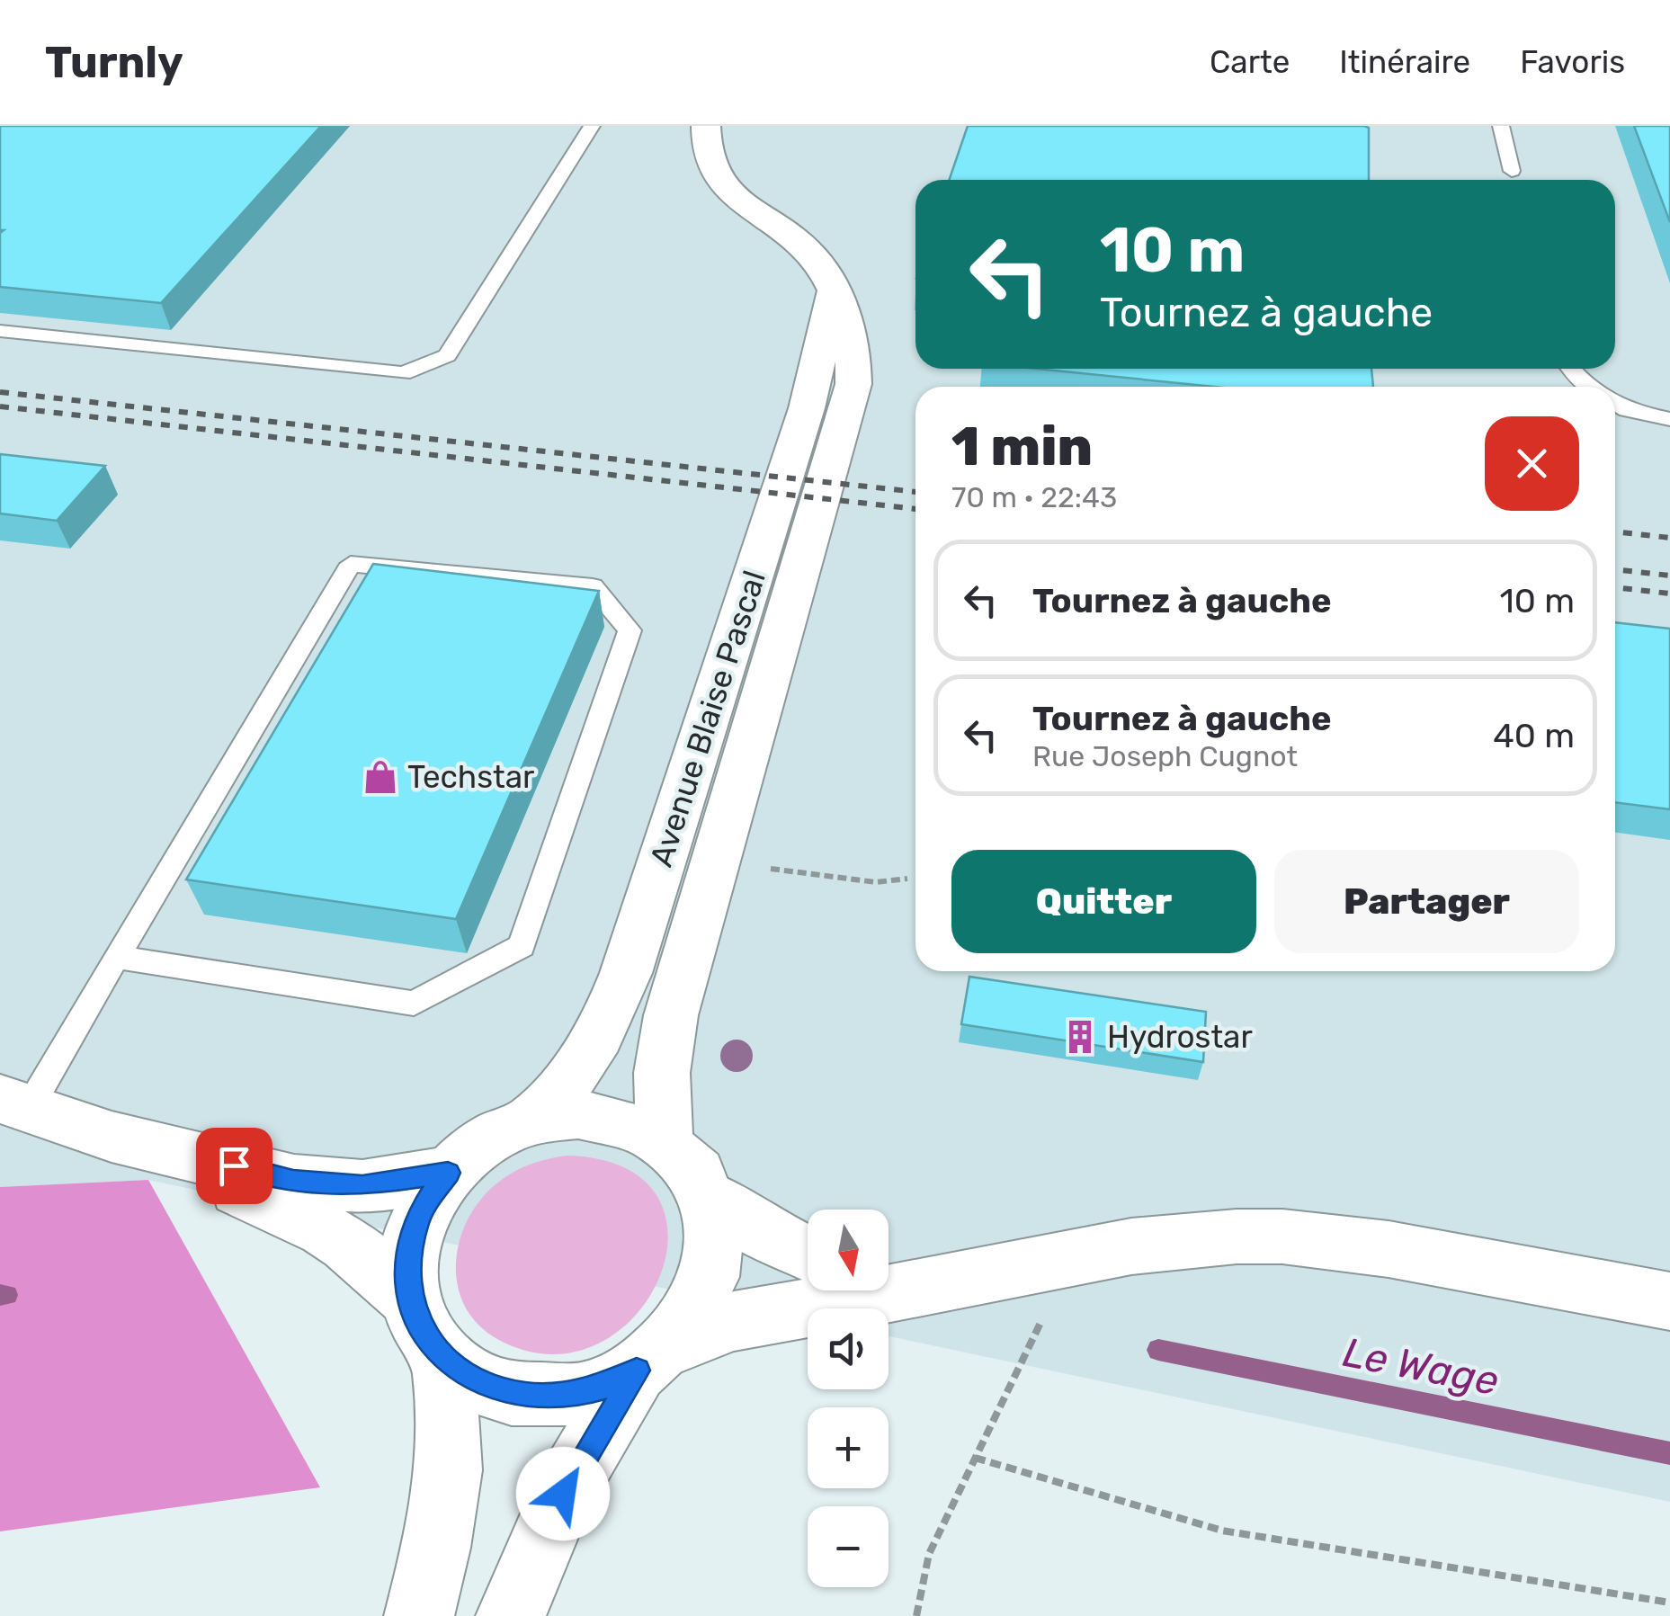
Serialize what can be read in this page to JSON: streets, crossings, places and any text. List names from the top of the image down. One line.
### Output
{"streets":{"main road":["Avenue Blaise Pascal"]},"water":["Le Wage"],"places":{"shop":["Techstar"],"building":["Hydrostar"]},"north":"bottom","page":{"header":"Turnly","nav":["Carte","Itinéraire","Favoris"],"turn":["10 m","Tournez à gauche"],"heading":["1 min","70 m · 22:43"],"list":[{"name":"Tournez à gauche","value":"10 m"},{"name":"Tournez à gauche","note":"Rue Joseph Cugnot","value":"40 m"}],"buttons":["Quitter","Partager"],"map_buttons":["+","−"]}}
